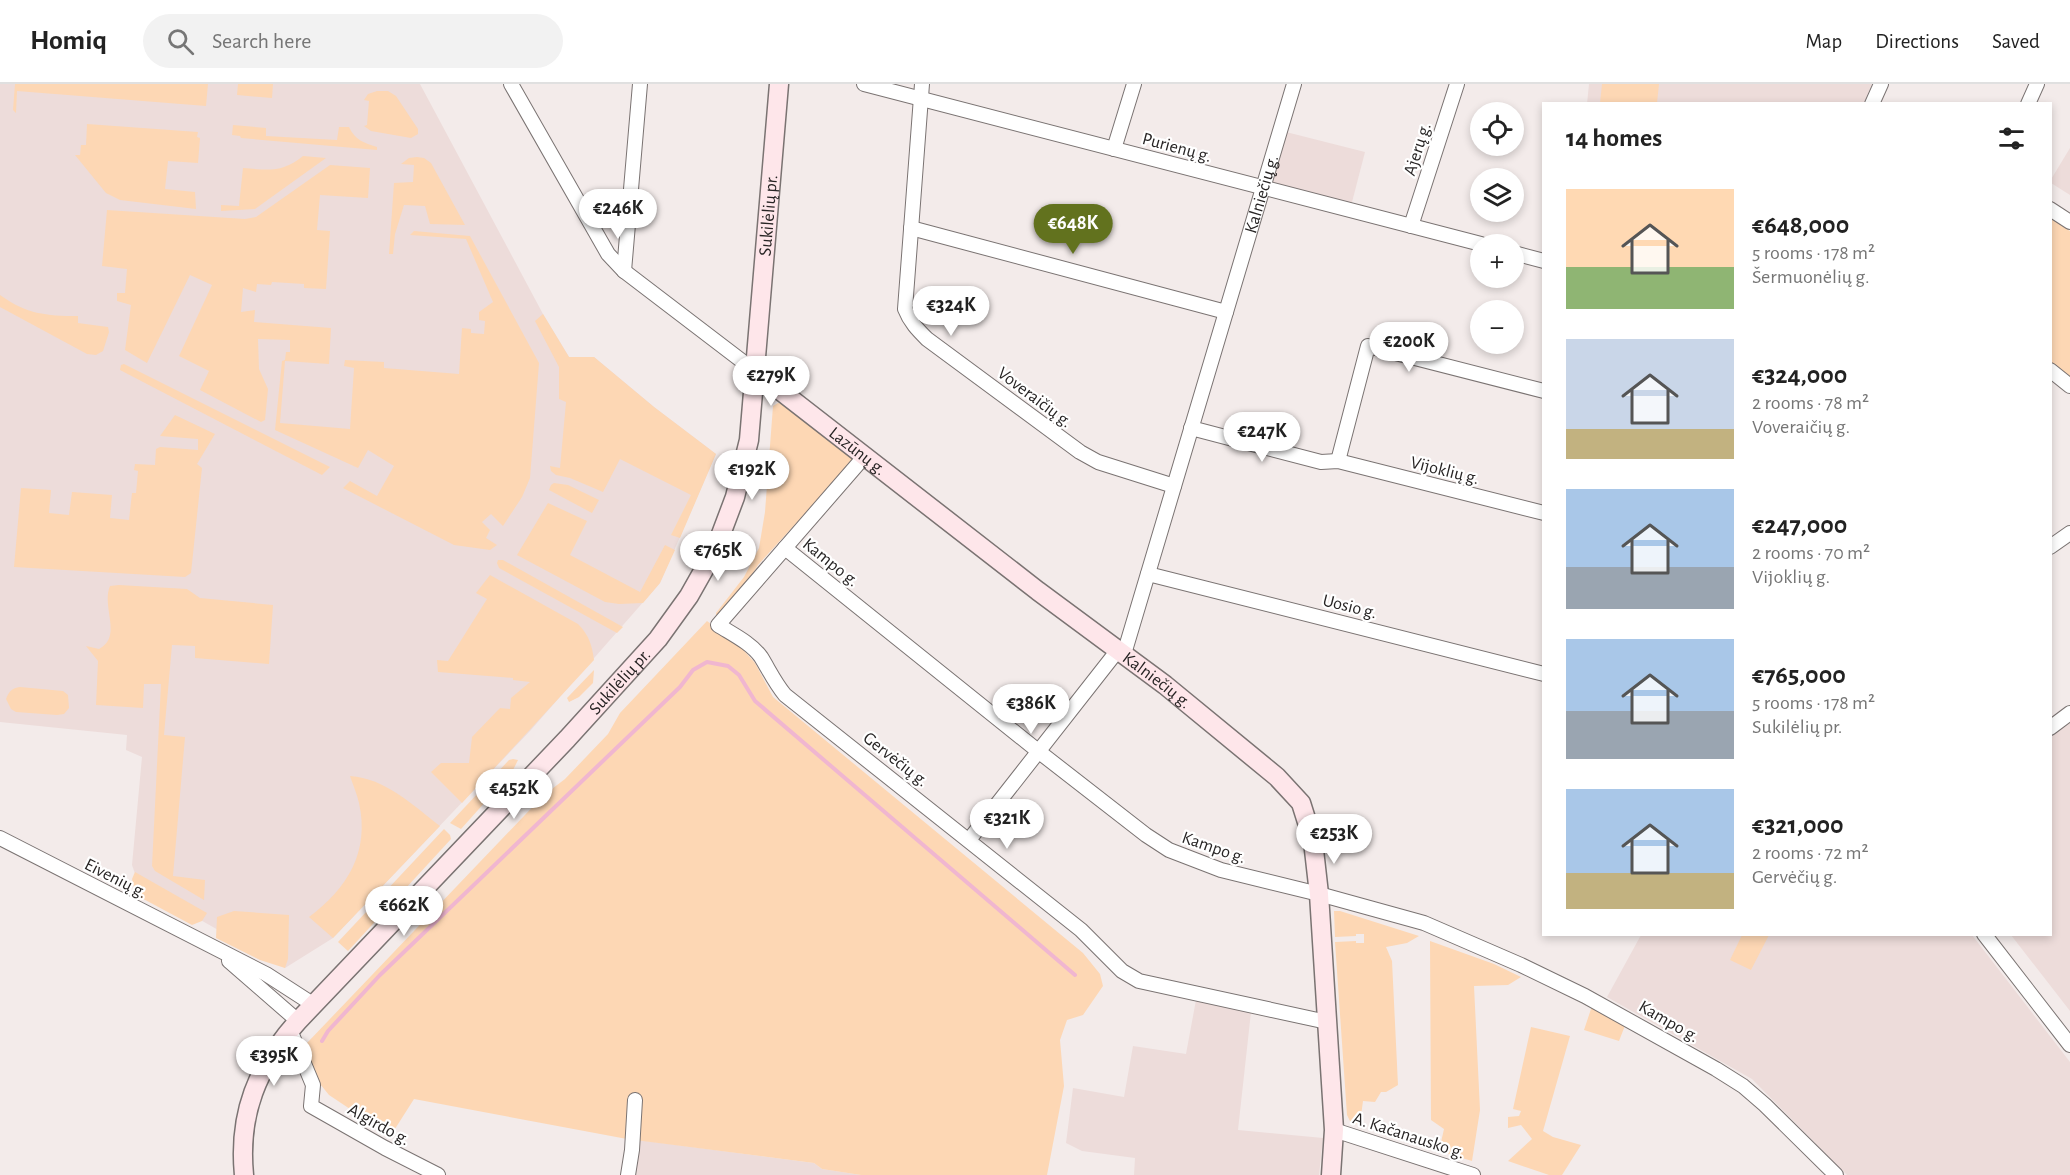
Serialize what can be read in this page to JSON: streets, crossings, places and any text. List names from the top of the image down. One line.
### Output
{"streets":{"main road":["Kalniečių g.","Sukilėlių pr.","Lazūnų g."],"street":["Purienų g.","Ajerų g.","Voveraičių g.","Vijoklių g.","Kampo g.","Uosio g.","Gervėčių g.","Eivenių g.","Algirdo g.","A. Kačanausko g."]},"crossings":[["Purienų g.","Ajerų g."],["Purienų g.","Kalniečių g."],["Purienų g.","Voveraičių g."],["Kalniečių g.","Voveraičių g."],["Kalniečių g.","Lazūnų g."],["Kalniečių g.","Vijoklių g."],["Kalniečių g.","Kampo g."],["Kalniečių g.","Uosio g."],["Kalniečių g.","Gervėčių g."],["Kalniečių g.","A. Kačanausko g."],["Sukilėlių pr.","Lazūnų g."],["Sukilėlių pr.","Eivenių g."],["Sukilėlių pr.","Algirdo g."],["Lazūnų g.","Gervėčių g."],["Kampo g.","Gervėčių g."],["Eivenių g.","Algirdo g."]],"page":{"header":"Homiq","search":"Search here","nav":["Map","Directions","Saved"],"map_buttons":["+","−"],"heading":"14 homes","list":[{"name":"€648,000","note":"5 rooms · 178 m² · Šermuonėlių g."},{"name":"€324,000","note":"2 rooms · 78 m² · Voveraičių g."},{"name":"€247,000","note":"2 rooms · 70 m² · Vijoklių g."},{"name":"€765,000","note":"5 rooms · 178 m² · Sukilėlių pr."},{"name":"€321,000","note":"2 rooms · 72 m² · Gervėčių g."}],"price":["€246K","€648K","€324K","€200K","€279K","€247K","€192K","€765K","€386K","€452K","€321K","€253K","€662K","€395K"]}}
